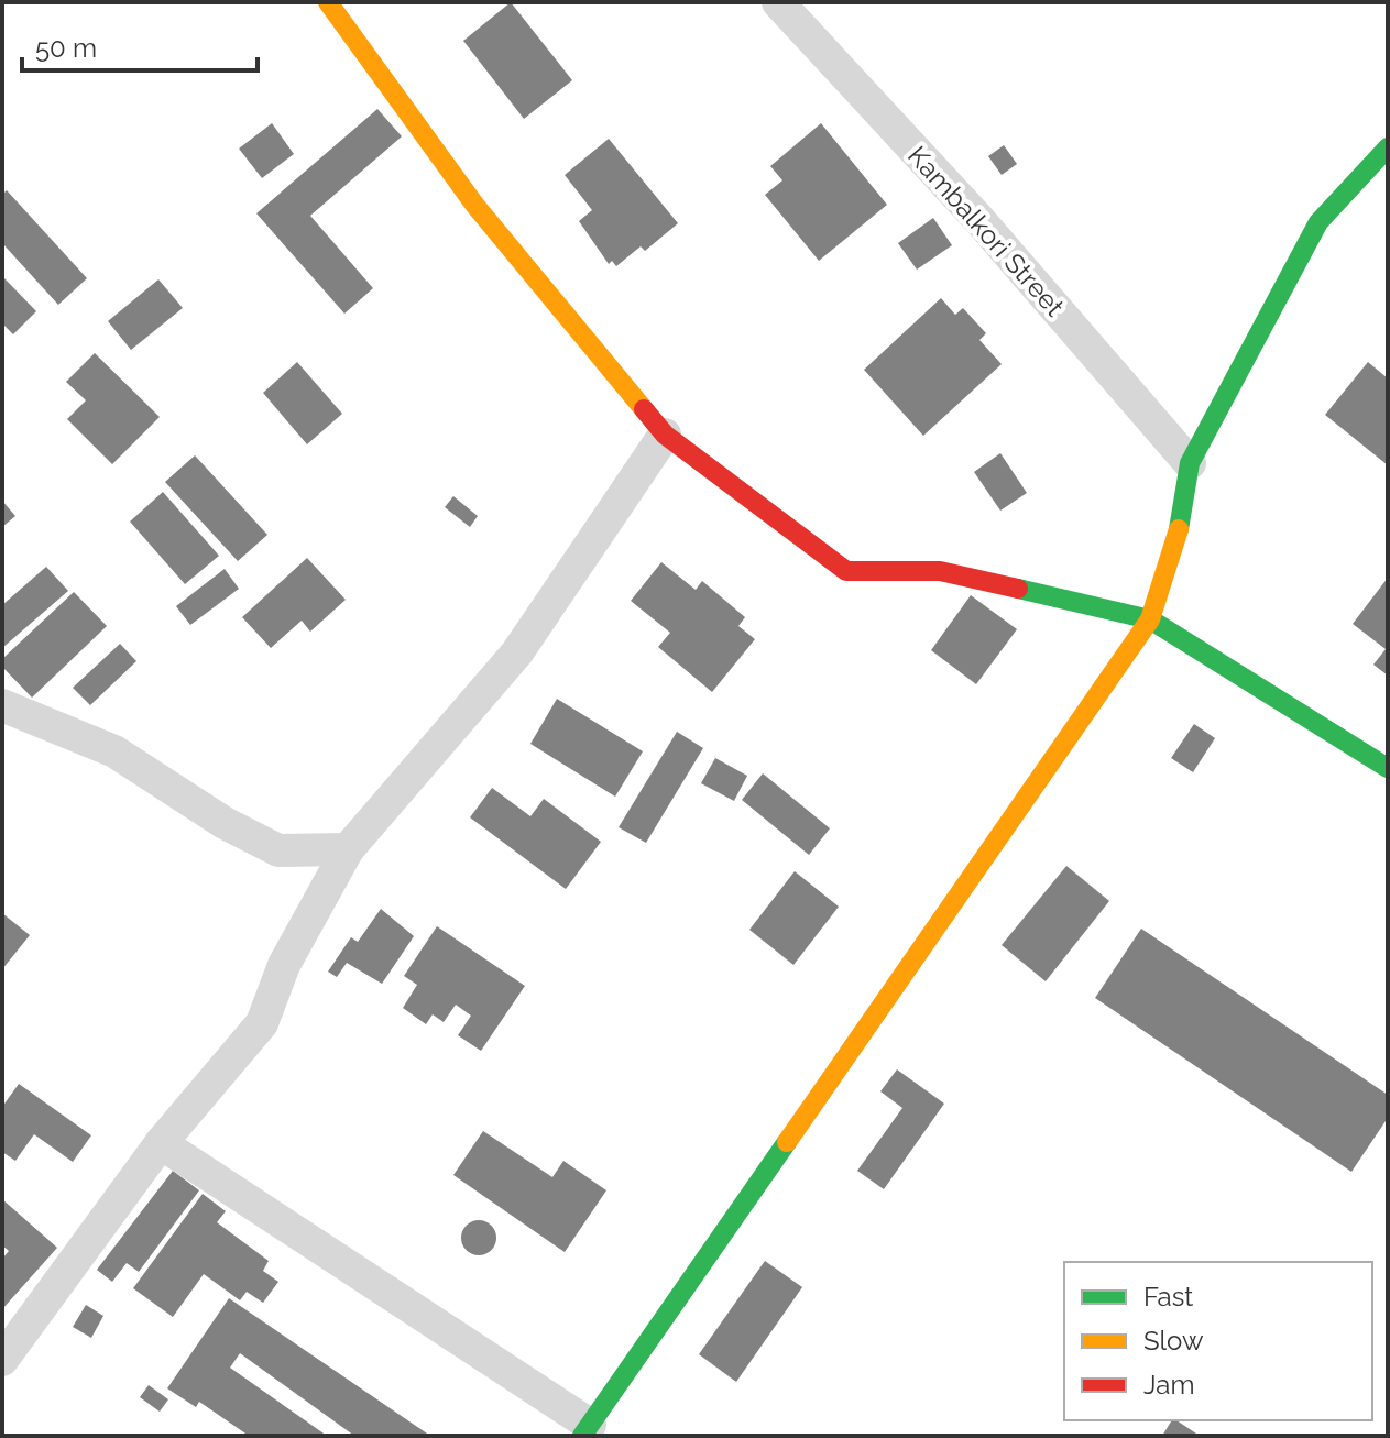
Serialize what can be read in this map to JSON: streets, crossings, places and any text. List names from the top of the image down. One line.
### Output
{"streets":{"street":["Kambalkori Street"]},"legend":["Fast","Slow","Jam"],"scale_bar":"50 m"}
